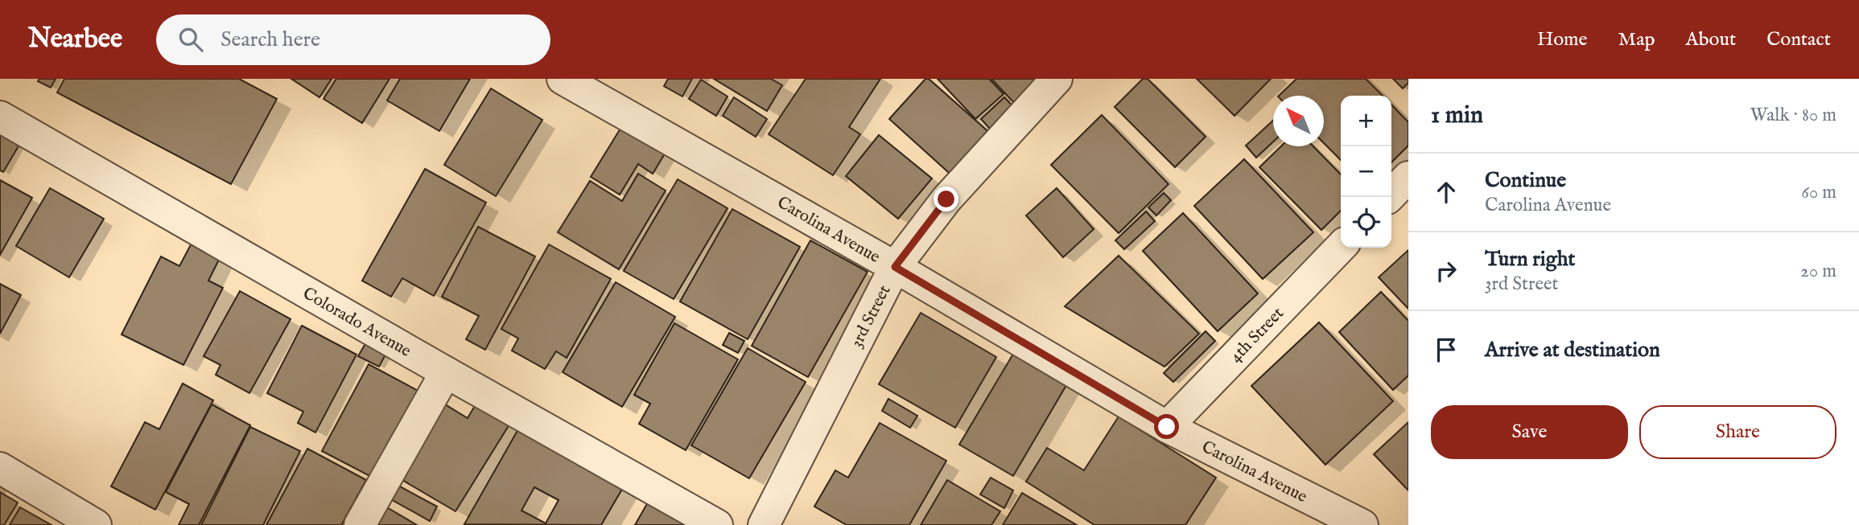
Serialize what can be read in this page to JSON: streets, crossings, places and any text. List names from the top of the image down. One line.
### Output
{"streets":{"street":["Carolina Avenue","3rd Street","Colorado Avenue","4th Street"]},"crossings":[["Carolina Avenue","3rd Street"],["Carolina Avenue","4th Street"]],"north":"top left","page":{"header":"Nearbee","search":"Search here","nav":["Home","Map","About","Contact"],"heading":["1 min","Walk · 80 m"],"map_buttons":["+","−"],"list":[["Continue","Carolina Avenue","60 m"],["Turn right","3rd Street","20 m"],"Arrive at destination"],"buttons":["Save","Share"]}}
